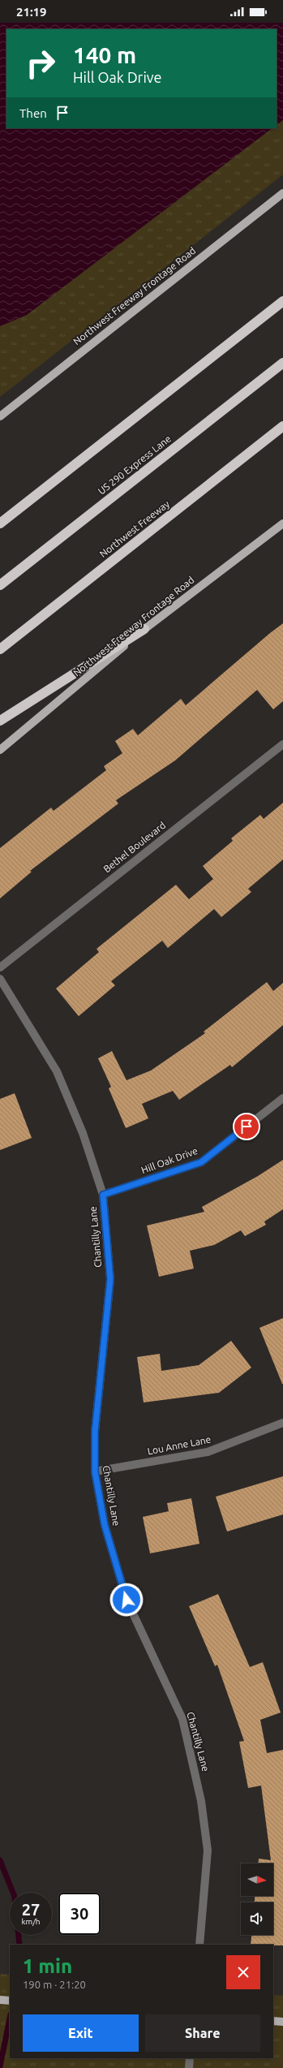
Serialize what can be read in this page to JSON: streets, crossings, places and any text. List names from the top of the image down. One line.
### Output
{"streets":{"highway":["US 290 Express Lane","Northwest Freeway"],"main road":["Northwest Freeway Frontage Road"],"street":["Bethel Boulevard","Hill Oak Drive","Chantilly Lane","Lou Anne Lane"]},"crossings":[["Hill Oak Drive","Chantilly Lane"],["Chantilly Lane","Lou Anne Lane"]],"north":"right","page":{"status":"21:19","turn":["140 m","Hill Oak Drive"],"then":"Then","speed":"27 km/h","limit":"30","heading":["1 min","190 m · 21:20"],"buttons":["Exit","Share"]}}
